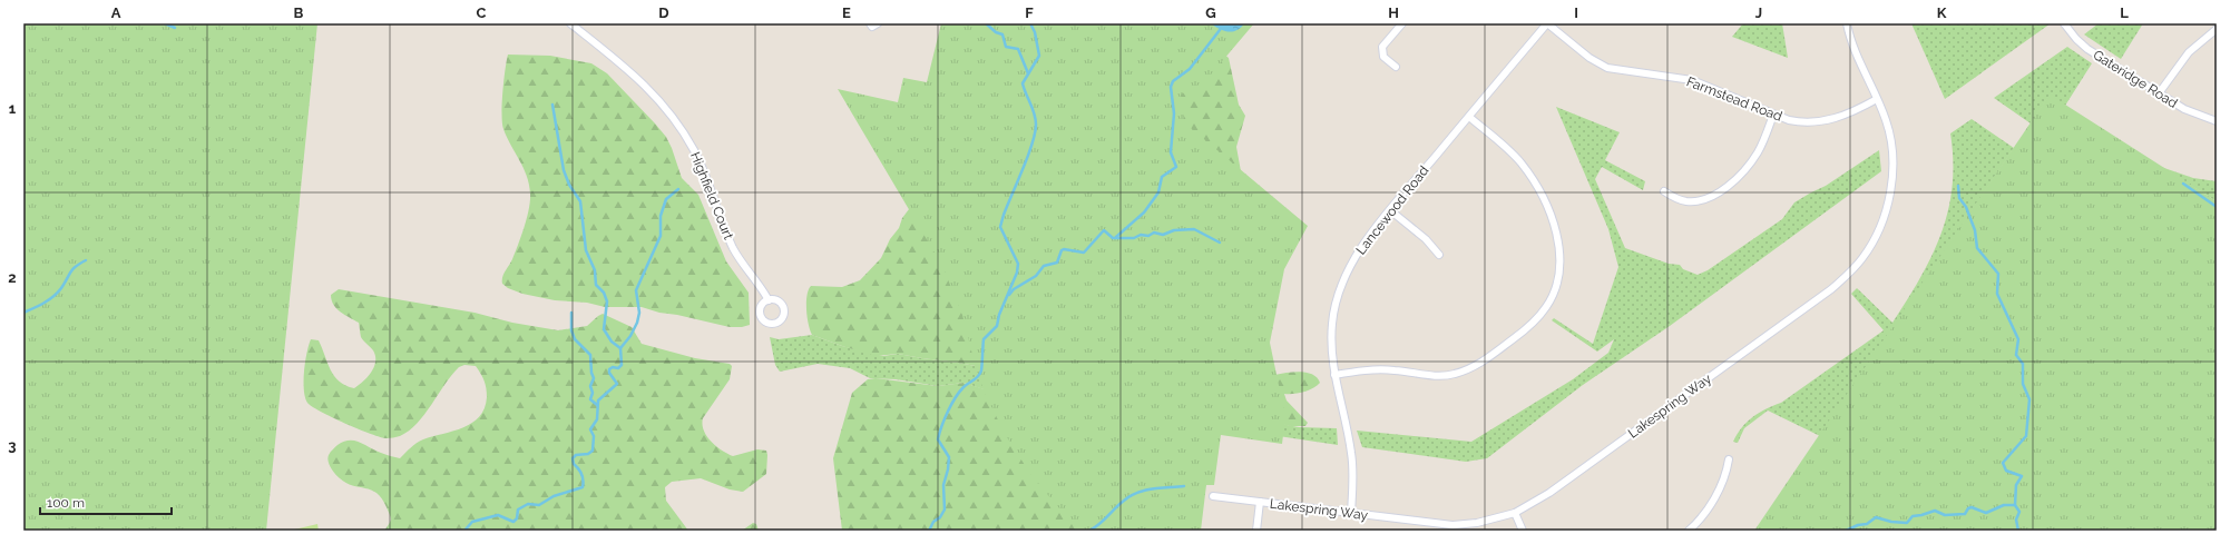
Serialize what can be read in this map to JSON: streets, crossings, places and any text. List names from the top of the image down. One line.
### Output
{"streets":{"street":["Gateridge Road","Farmstead Road","Highfield Court","Lancewood Road","Lakespring Way"]},"crossings":[["Farmstead Road","Lancewood Road"],["Farmstead Road","Lakespring Way"],["Lancewood Road","Lakespring Way"]],"scale_bar":"100 m","grid":{"columns":["A","B","C","D","E","F","G","H","I","J","K","L"],"rows":["1","2","3"]}}
